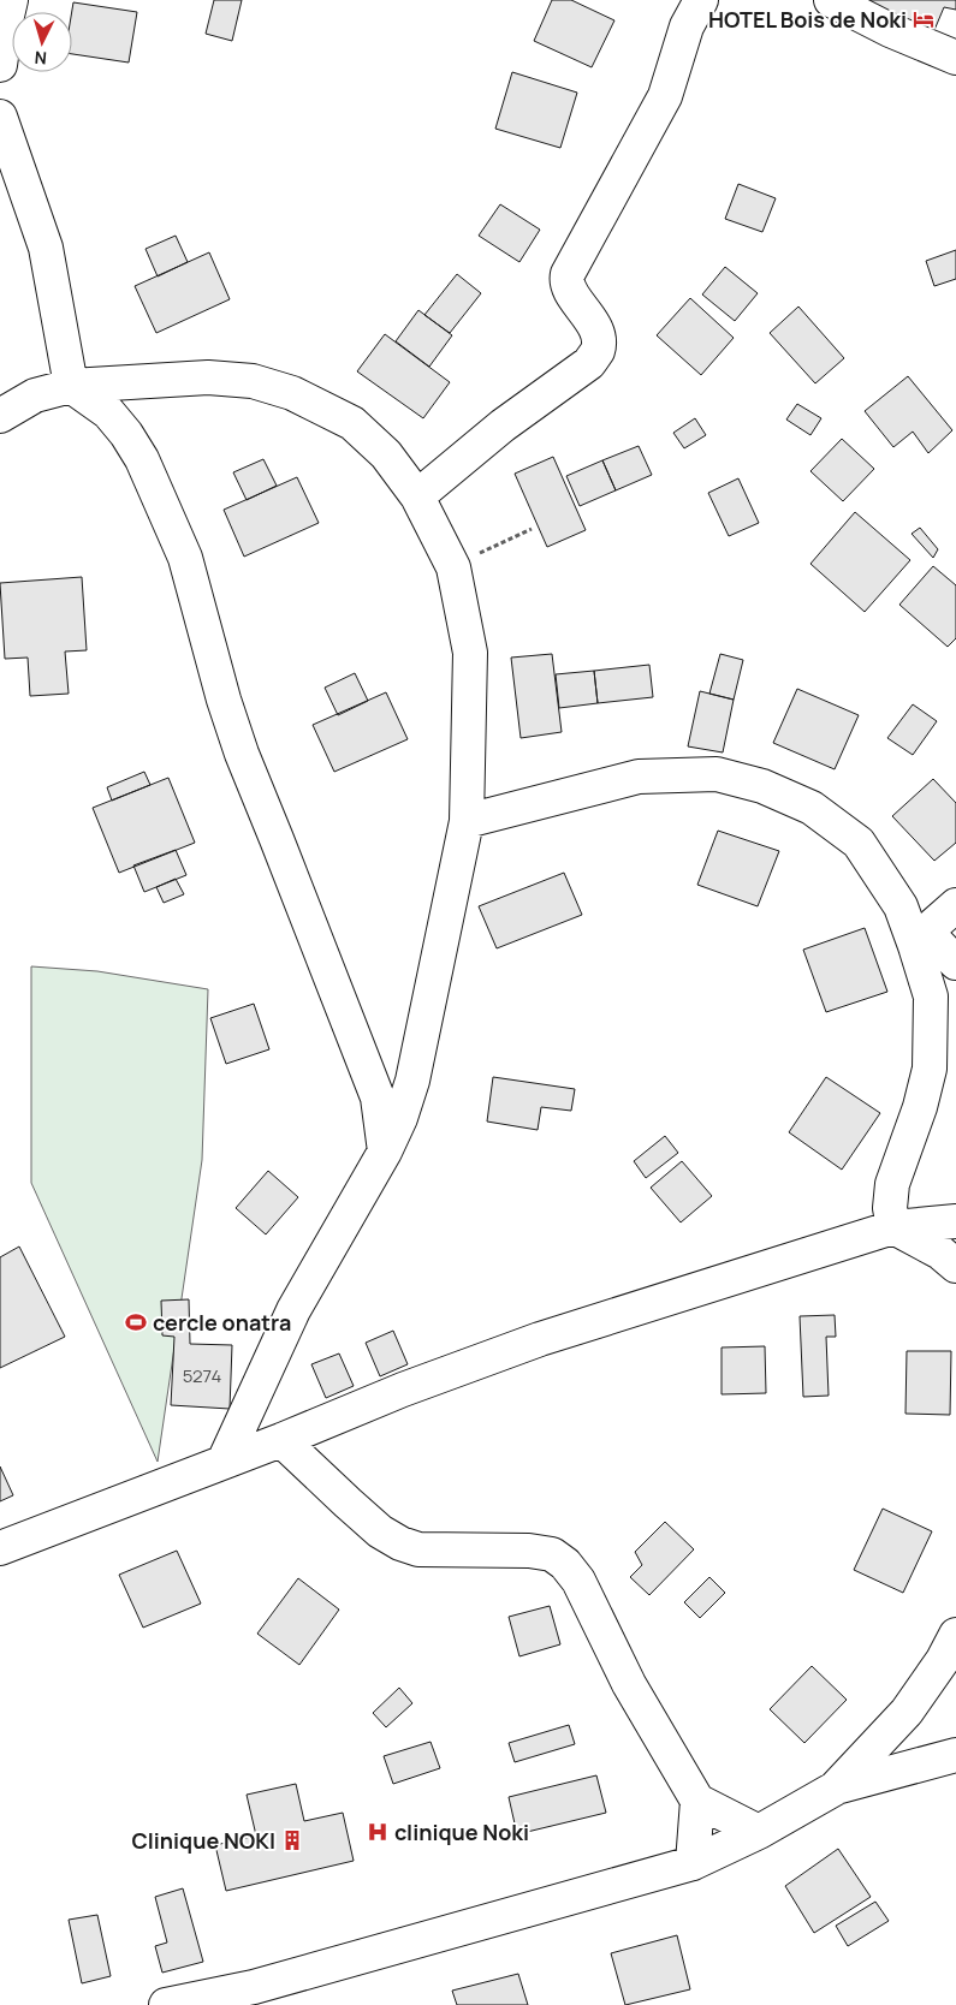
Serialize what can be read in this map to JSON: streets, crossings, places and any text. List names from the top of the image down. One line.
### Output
{"places":{"hotel":["HOTEL Bois de Noki"],"sports":["cercle onatra"],"hospital":["clinique Noki"],"building":["Clinique NOKI"]},"house_numbers":["5274"],"north":"bottom"}
